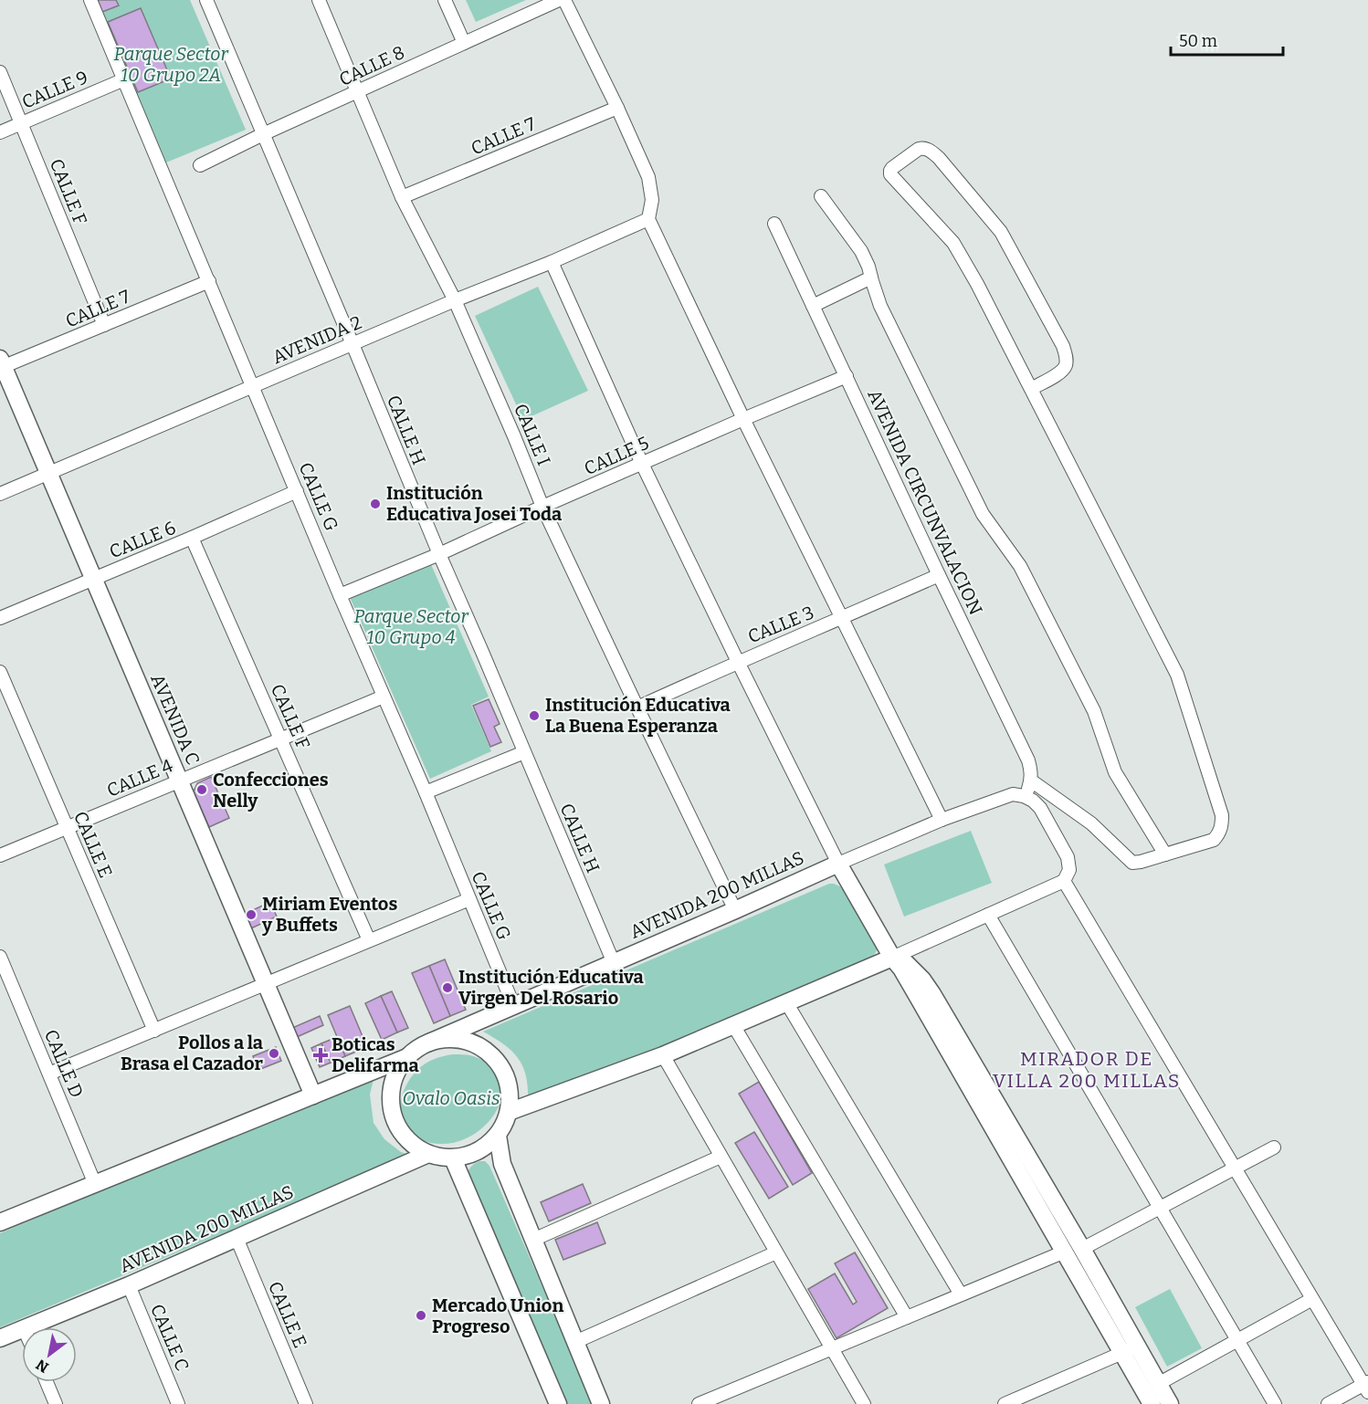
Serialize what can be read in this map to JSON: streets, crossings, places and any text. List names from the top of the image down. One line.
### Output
{"streets":{"street":["CALLE 8","CALLE 9","CALLE 7","CALLE F","AVENIDA 2","CALLE H","CALLE I","CALLE 5","CALLE G","AVENIDA CIRCUNVALACION","CALLE 6","CALLE 3","AVENIDA C","CALLE 4","CALLE E","AVENIDA 200 MILLAS","CALLE D","CALLE C"]},"crossings":[["CALLE 8","CALLE H"],["CALLE 8","CALLE I"],["CALLE 9","CALLE F"],["CALLE 9","CALLE G"],["CALLE 7","CALLE F"],["CALLE 7","CALLE I"],["CALLE 7","CALLE G"],["CALLE 7","AVENIDA C"],["CALLE F","CALLE 6"],["CALLE F","CALLE 4"],["AVENIDA 2","CALLE H"],["AVENIDA 2","CALLE I"],["AVENIDA 2","CALLE G"],["AVENIDA 2","AVENIDA C"],["CALLE H","CALLE 5"],["CALLE H","AVENIDA 200 MILLAS"],["CALLE I","CALLE 5"],["CALLE I","CALLE 3"],["CALLE I","AVENIDA 200 MILLAS"],["CALLE 5","CALLE G"],["CALLE 5","AVENIDA CIRCUNVALACION"],["CALLE G","CALLE 6"],["CALLE G","CALLE 4"],["CALLE G","AVENIDA 200 MILLAS"],["AVENIDA CIRCUNVALACION","CALLE 3"],["CALLE 6","AVENIDA C"],["AVENIDA C","CALLE 4"],["CALLE 4","CALLE E"],["CALLE E","AVENIDA 200 MILLAS"],["AVENIDA 200 MILLAS","CALLE C"]],"districts":["MIRADOR DE VILLA 200 MILLAS"],"parks":["Parque Sector 10 Grupo 2A","Parque Sector 10 Grupo 4","Ovalo Oasis"],"places":{"other":["Institución Educativa Josei Toda","Institución Educativa La Buena Esperanza","Confecciones Nelly","Miriam Eventos y Buffets","Institución Educativa Virgen Del Rosario","Pollos a la Brasa el Cazador","Mercado Union Progreso"],"health":["Boticas Delifarma"]},"scale_bar":"50 m","north":"bottom left"}
